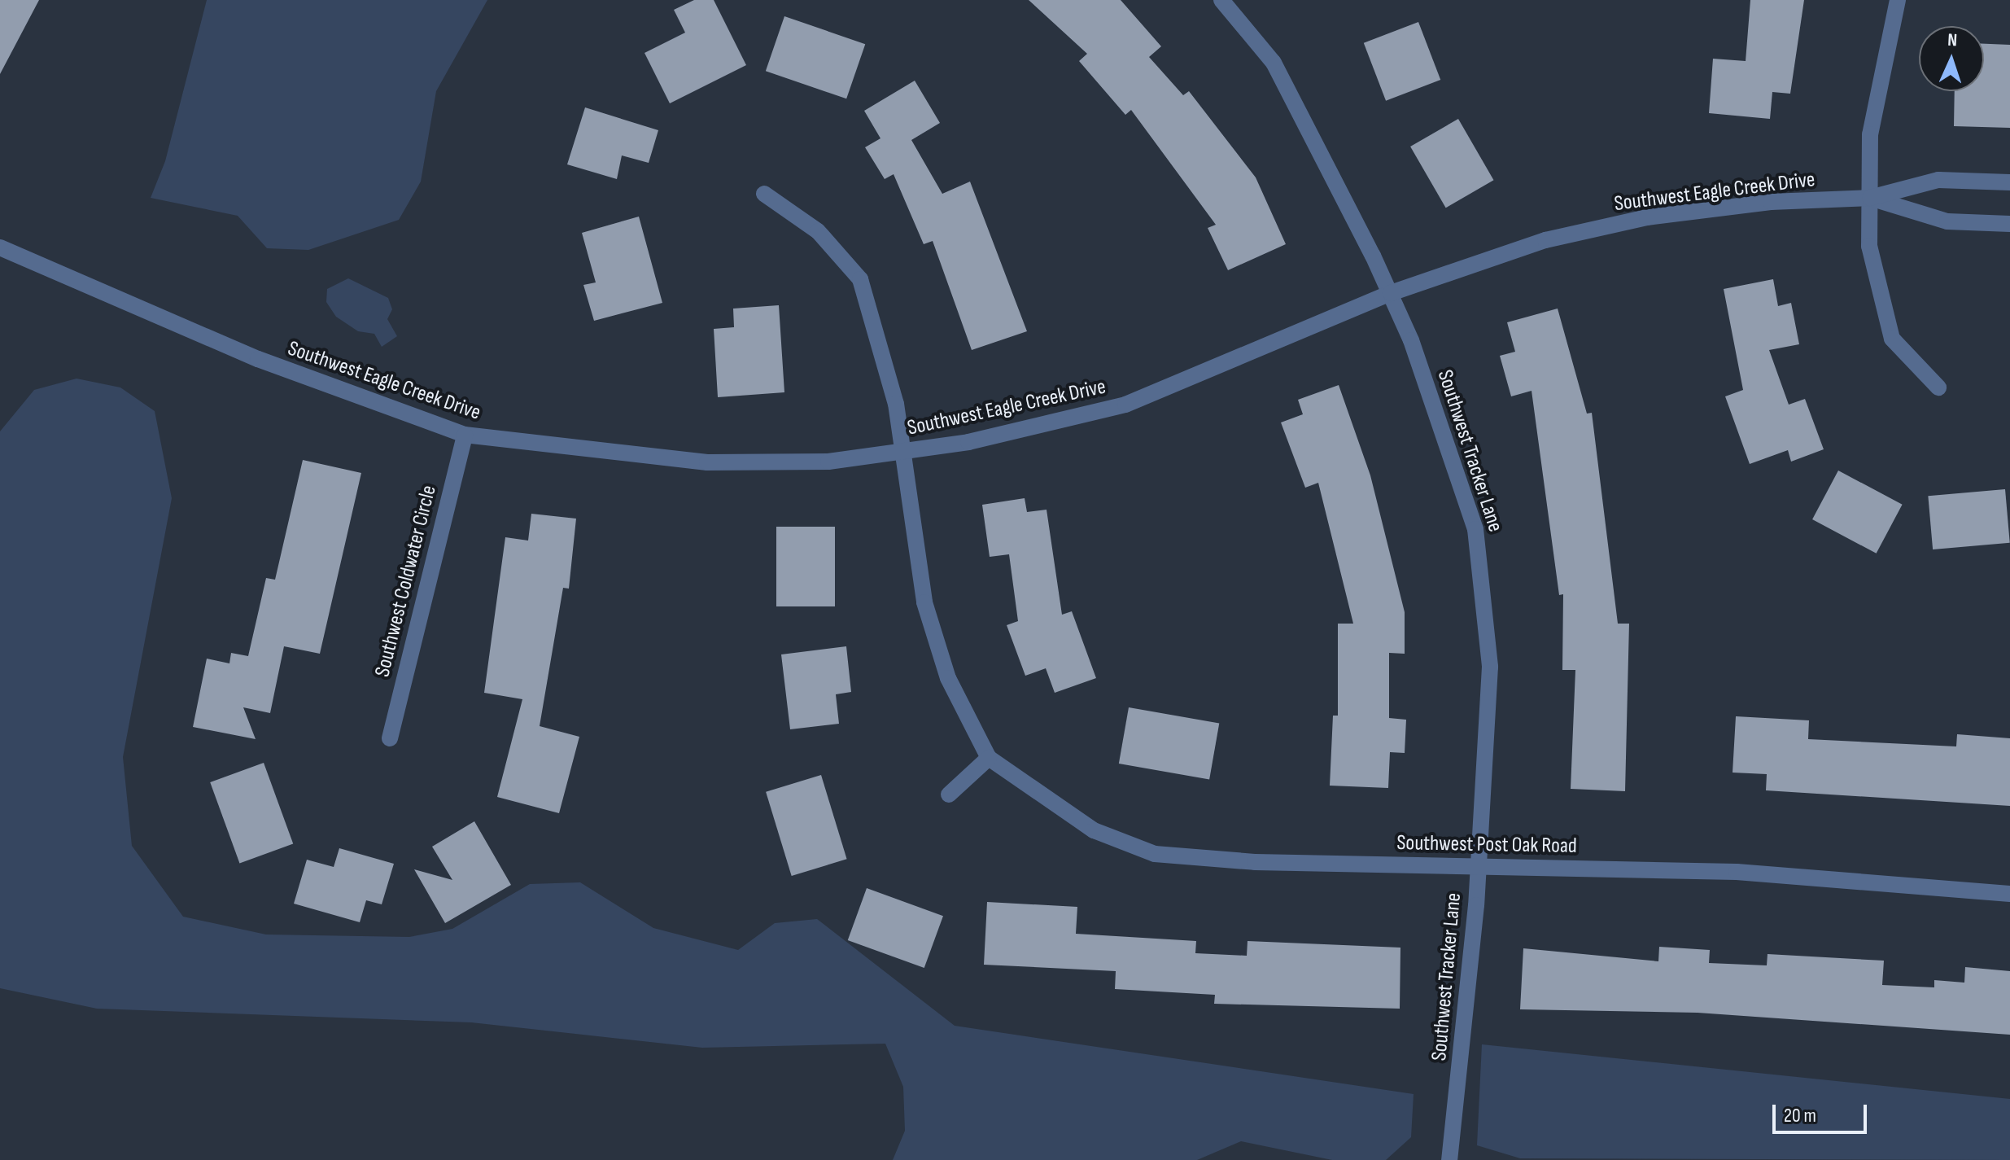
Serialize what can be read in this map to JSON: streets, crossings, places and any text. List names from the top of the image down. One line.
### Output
{"streets":{"street":["Southwest Eagle Creek Drive","Southwest Tracker Lane","Southwest Coldwater Circle","Southwest Post Oak Road"]},"crossings":[["Southwest Eagle Creek Drive","Southwest Tracker Lane"],["Southwest Eagle Creek Drive","Southwest Coldwater Circle"],["Southwest Eagle Creek Drive","Southwest Post Oak Road"],["Southwest Tracker Lane","Southwest Post Oak Road"]],"scale_bar":"20 m","north":"top"}
